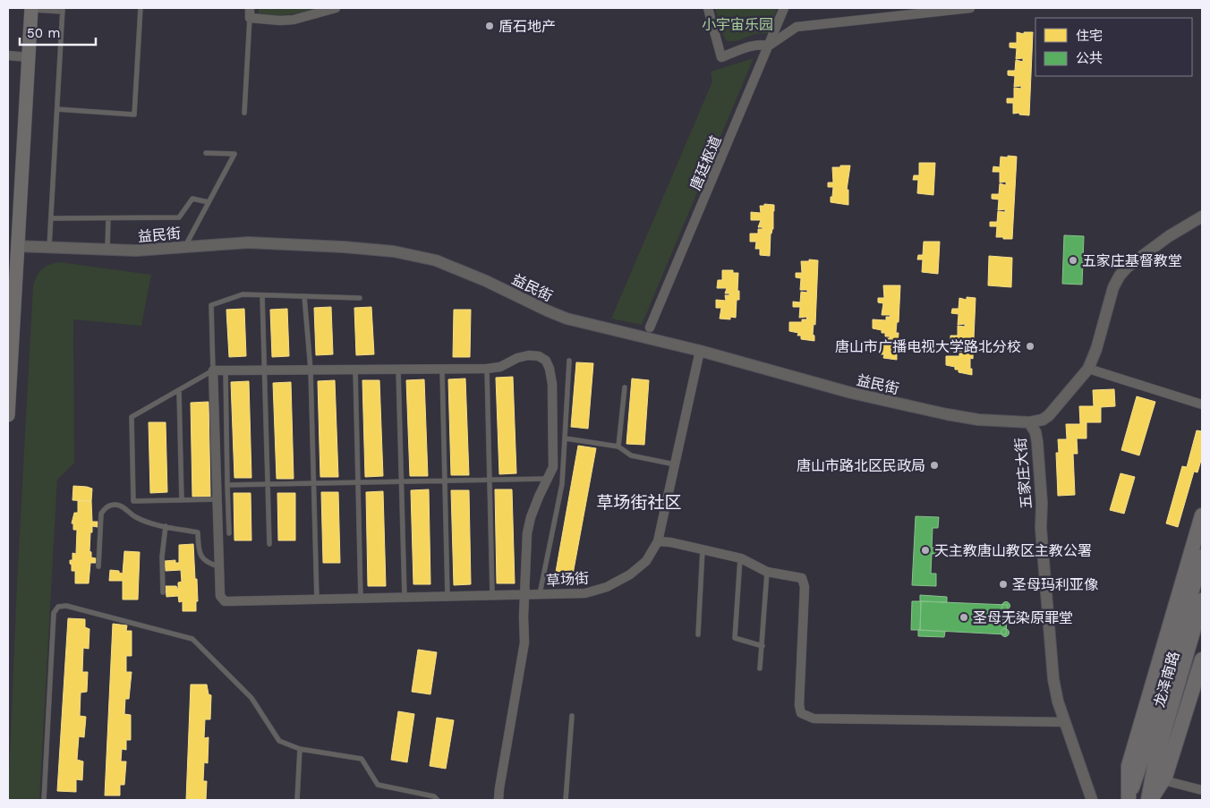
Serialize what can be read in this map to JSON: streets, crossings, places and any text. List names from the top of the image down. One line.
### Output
{"streets":{"main road":["龙泽南路"],"street":["唐廷枢道","益民街","五家庄大街","草场街"]},"crossings":[["益民街","五家庄大街"],["益民街","草场街"]],"districts":["草场街社区"],"parks":["小宇宙乐园"],"places":["盾石地产","五家庄基督教堂","唐山市广播电视大学路北分校","唐山市路北区民政局","天主教唐山教区主教公署","圣母玛利亚像","圣母无染原罪堂"],"legend":["住宅","公共"],"scale_bar":"50 m"}
